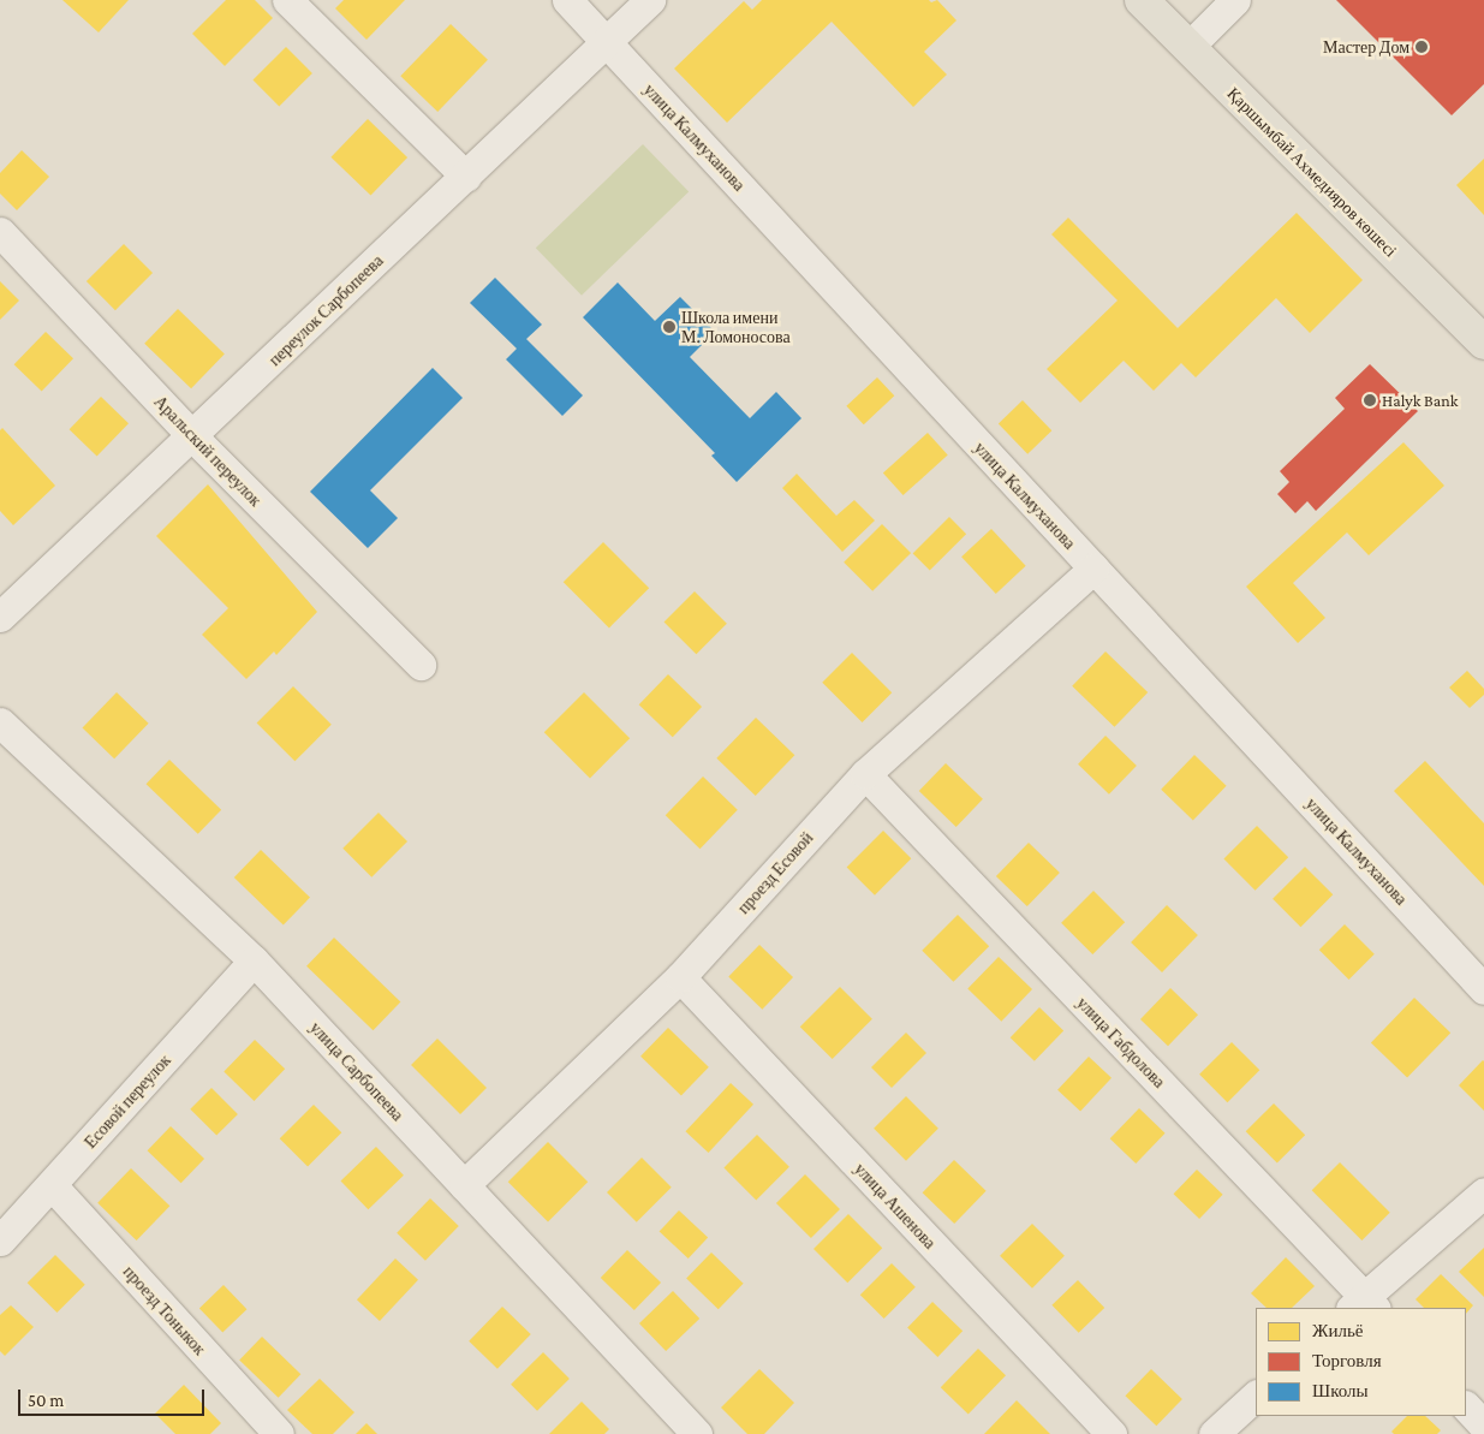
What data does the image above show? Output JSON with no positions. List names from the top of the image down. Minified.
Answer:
{"streets":{"main road":["Қаршымбай Ахмедияров көшесі"],"street":["улица Калмуханова","переулок Сарбопеева","Аральский переулок","проезд Есовой","улица Габдолова","улица Сарбопеева","Есовой переулок","улица Ашенова","проезд Тоныкок"]},"crossings":[["улица Калмуханова","переулок Сарбопеева"],["улица Калмуханова","проезд Есовой"],["переулок Сарбопеева","Аральский переулок"],["проезд Есовой","улица Габдолова"],["проезд Есовой","улица Сарбопеева"],["проезд Есовой","улица Ашенова"],["улица Сарбопеева","Есовой переулок"],["Есовой переулок","проезд Тоныкок"]],"places":["Мастер Дом","Школа имени М. Ломоносова","Halyk Bank"],"legend":["Жильё","Торговля","Школы"],"scale_bar":"50 m"}
